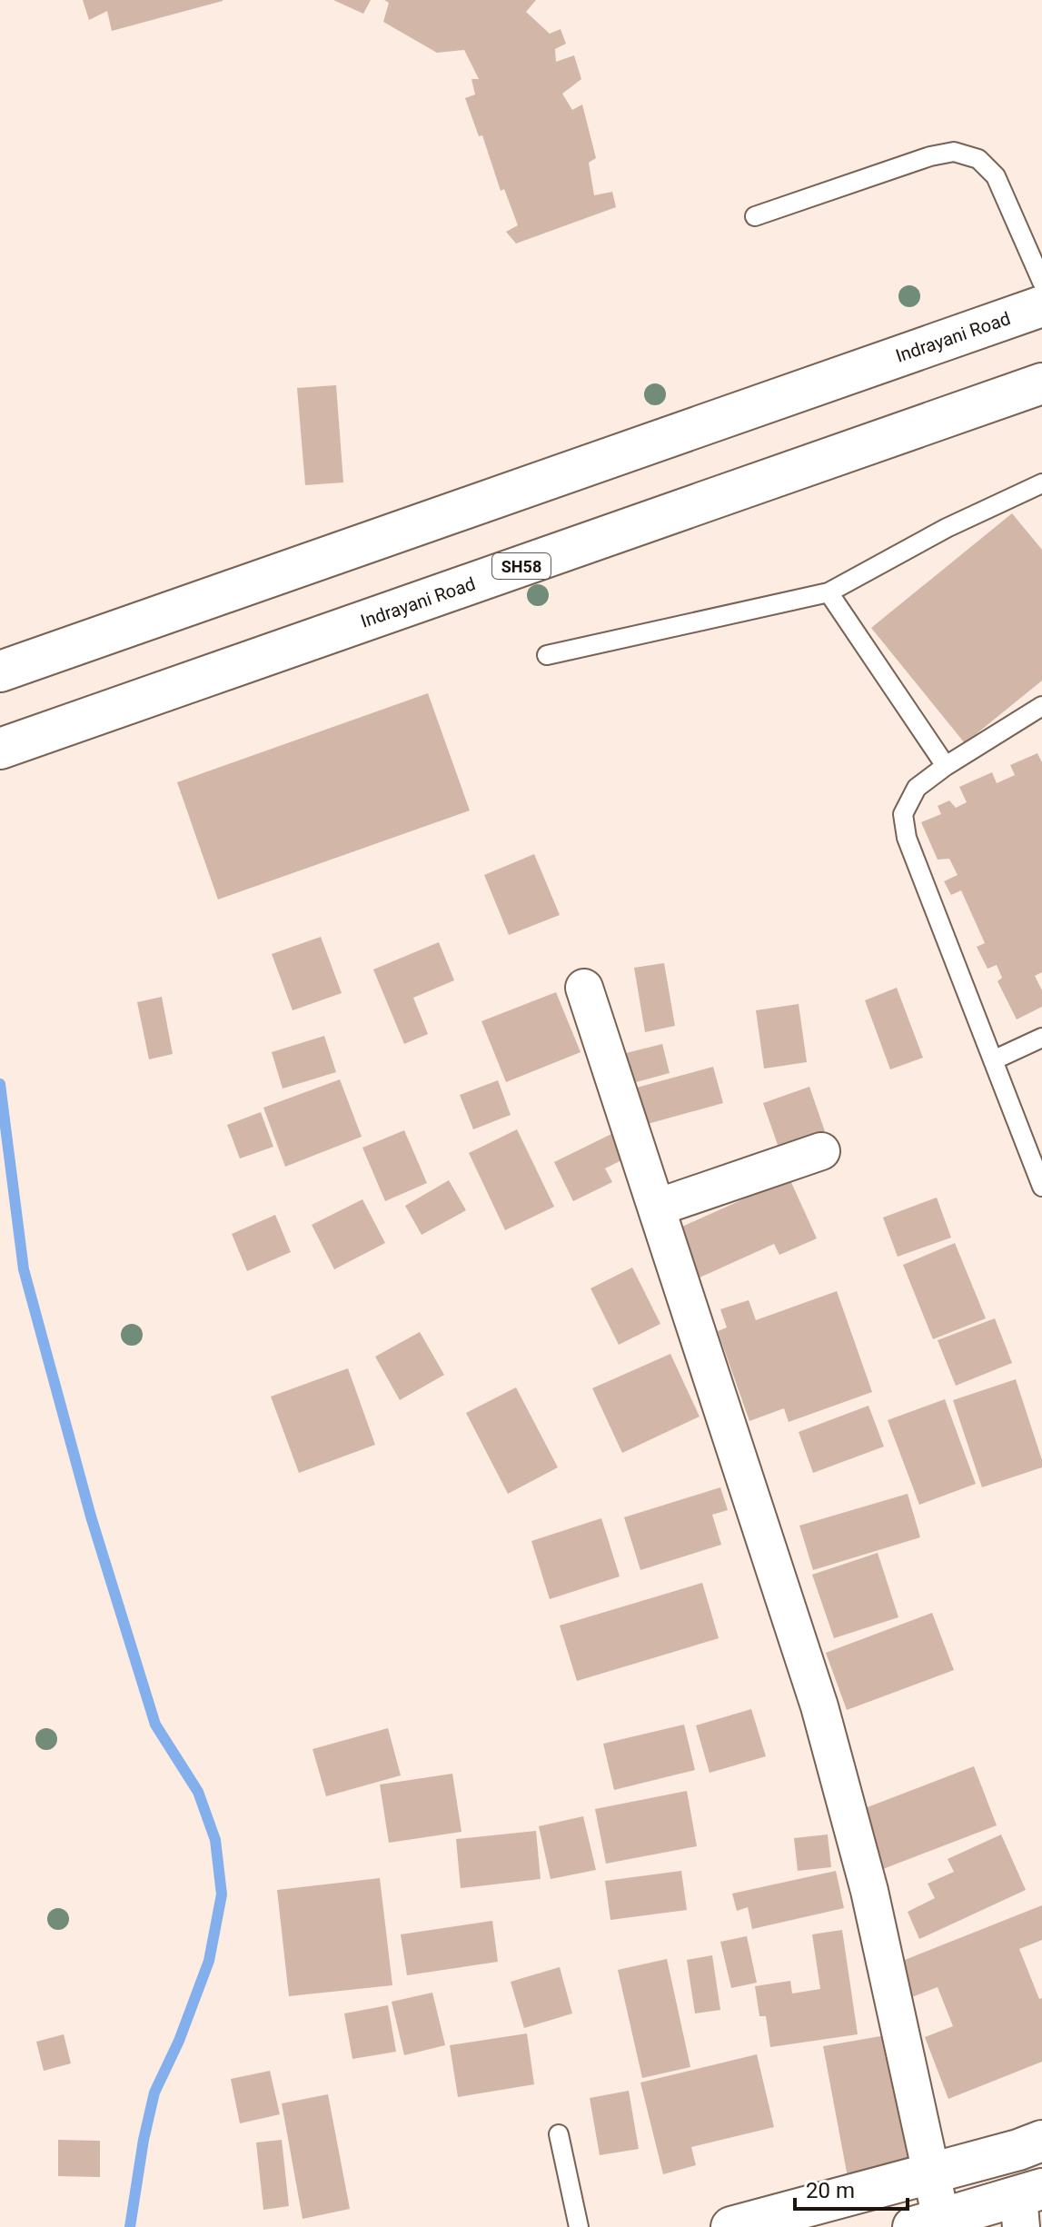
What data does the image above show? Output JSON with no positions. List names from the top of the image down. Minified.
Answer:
{"streets":{"main road":["Indrayani Road","SH58"]},"scale_bar":"20 m"}
